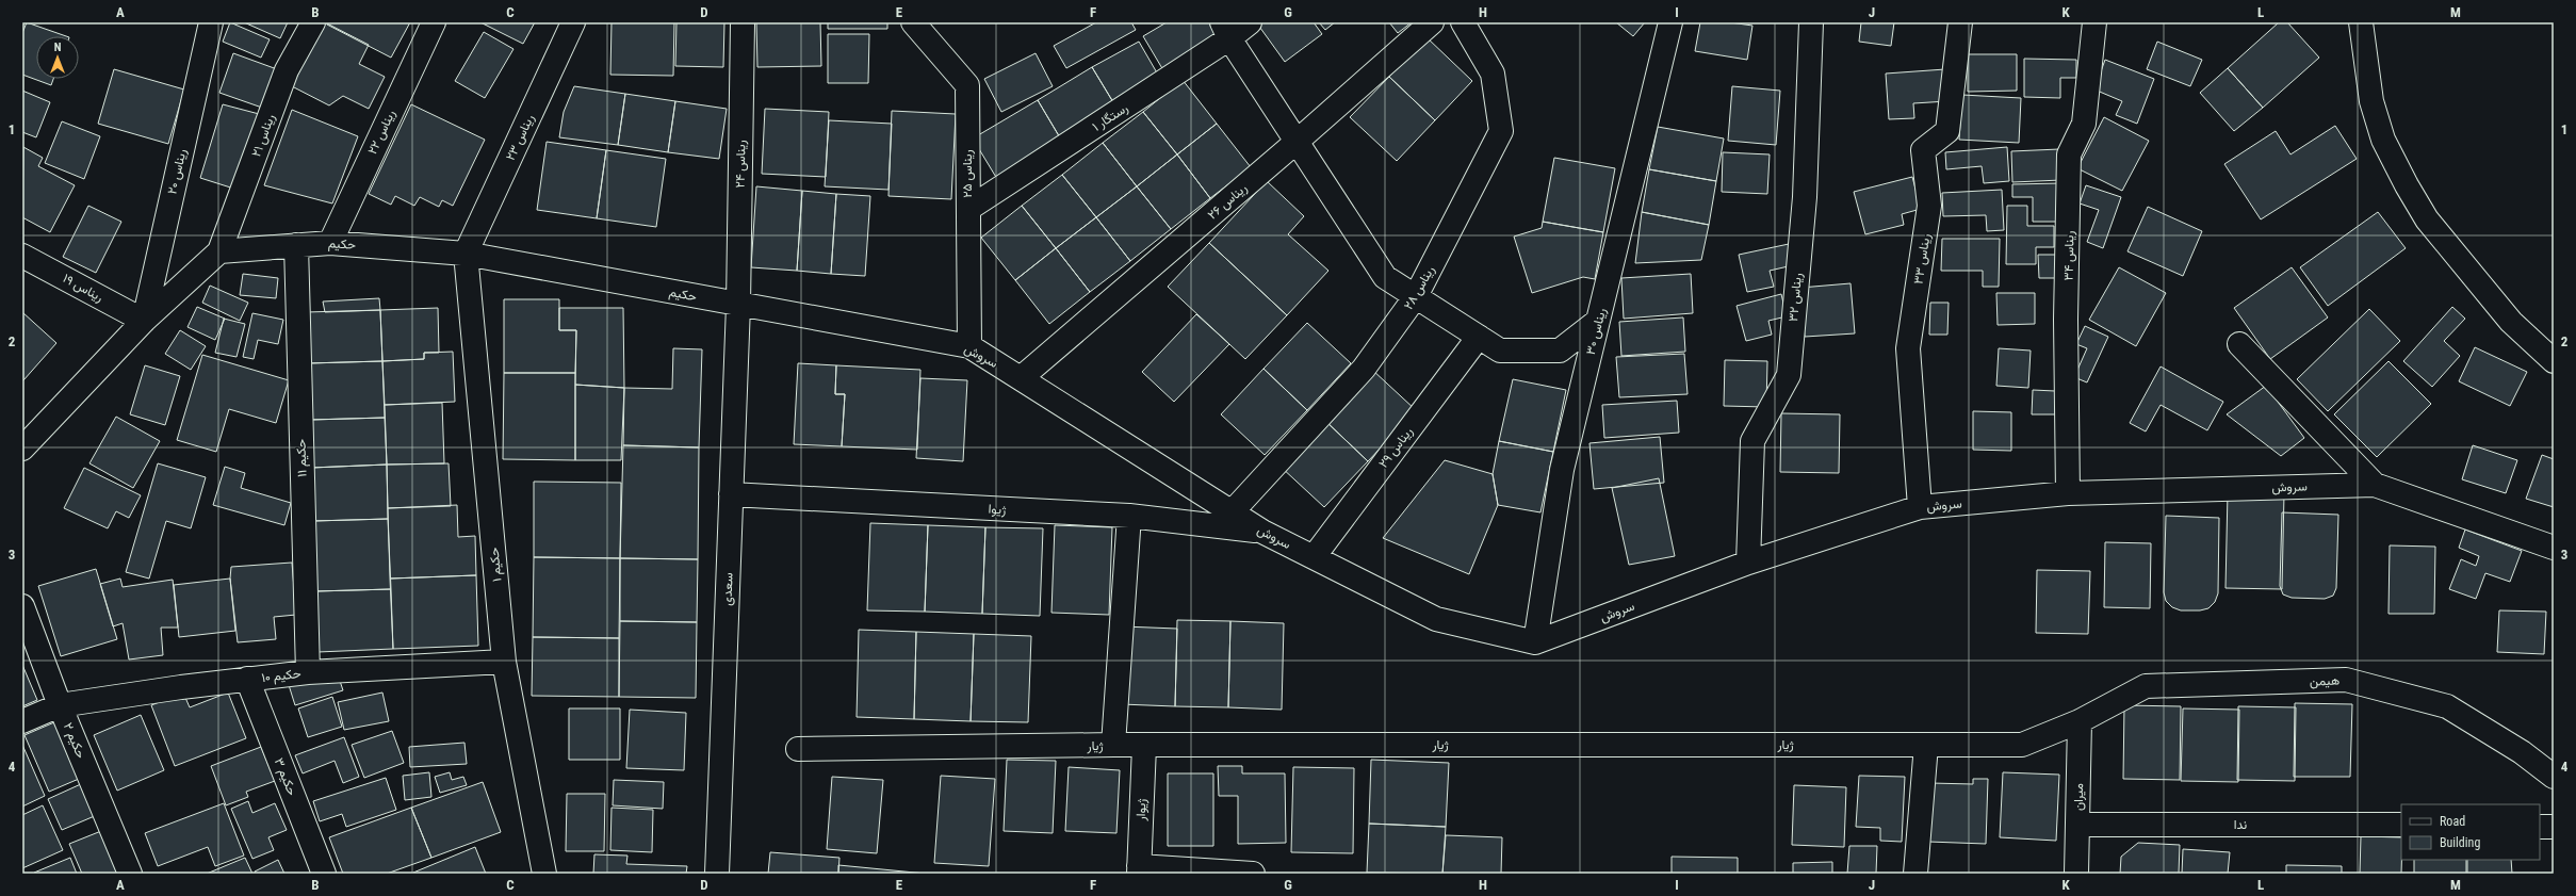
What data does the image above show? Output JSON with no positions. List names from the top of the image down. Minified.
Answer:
{"streets":{"street":["رستگار ۱","ریناس ۲۲","ریناس ۲۱","ریناس ۲۳","ریناس ۲۴","ریناس ۲۰","ریناس ۲۵","ریناس ۲۶","حکیم","ریناس ۳۴","ریناس ۳۳","ریناس ۱۹","ریناس ۲۸","ریناس ۳۲","ریناس ۳۰","سروش","ریناس ۲۹","حکیم ۱۱","ژیوا","حکیم ۱","سعدی","حکیم ۱۰","هیمن","حکیم ۲","ژیار","حکیم ۳","میران","ژیوار","ندا"]},"crossings":[["رستگار ۱","ریناس ۲۵"],["ریناس ۲۲","حکیم"],["ریناس ۲۱","حکیم"],["ریناس ۲۳","حکیم"],["ریناس ۲۳","حکیم ۱"],["ریناس ۲۴","حکیم"],["ریناس ۲۴","سروش"],["ریناس ۲۴","سعدی"],["ریناس ۲۰","ریناس ۱۹"],["ریناس ۲۵","سروش"],["ریناس ۲۶","سروش"],["حکیم","سروش"],["حکیم","حکیم ۱۱"],["حکیم","حکیم ۱"],["حکیم","سعدی"],["ریناس ۳۴","سروش"],["ریناس ۳۳","سروش"],["ریناس ۲۸","سروش"],["ریناس ۳۲","سروش"],["ریناس ۳۰","سروش"],["سروش","ریناس ۲۹"],["سروش","ژیوا"],["سروش","سعدی"],["حکیم ۱۱","حکیم ۱۰"],["ژیوا","سعدی"],["حکیم ۱","حکیم ۱۰"],["حکیم ۱۰","حکیم ۲"],["حکیم ۱۰","حکیم ۳"],["هیمن","ژیار"],["هیمن","میران"],["ژیار","میران"],["ژیار","ژیوار"],["میران","ندا"]],"legend":["Road","Building"],"north":"top","grid":{"columns":["A","B","C","D","E","F","G","H","I","J","K","L","M"],"rows":["1","2","3","4"]}}
